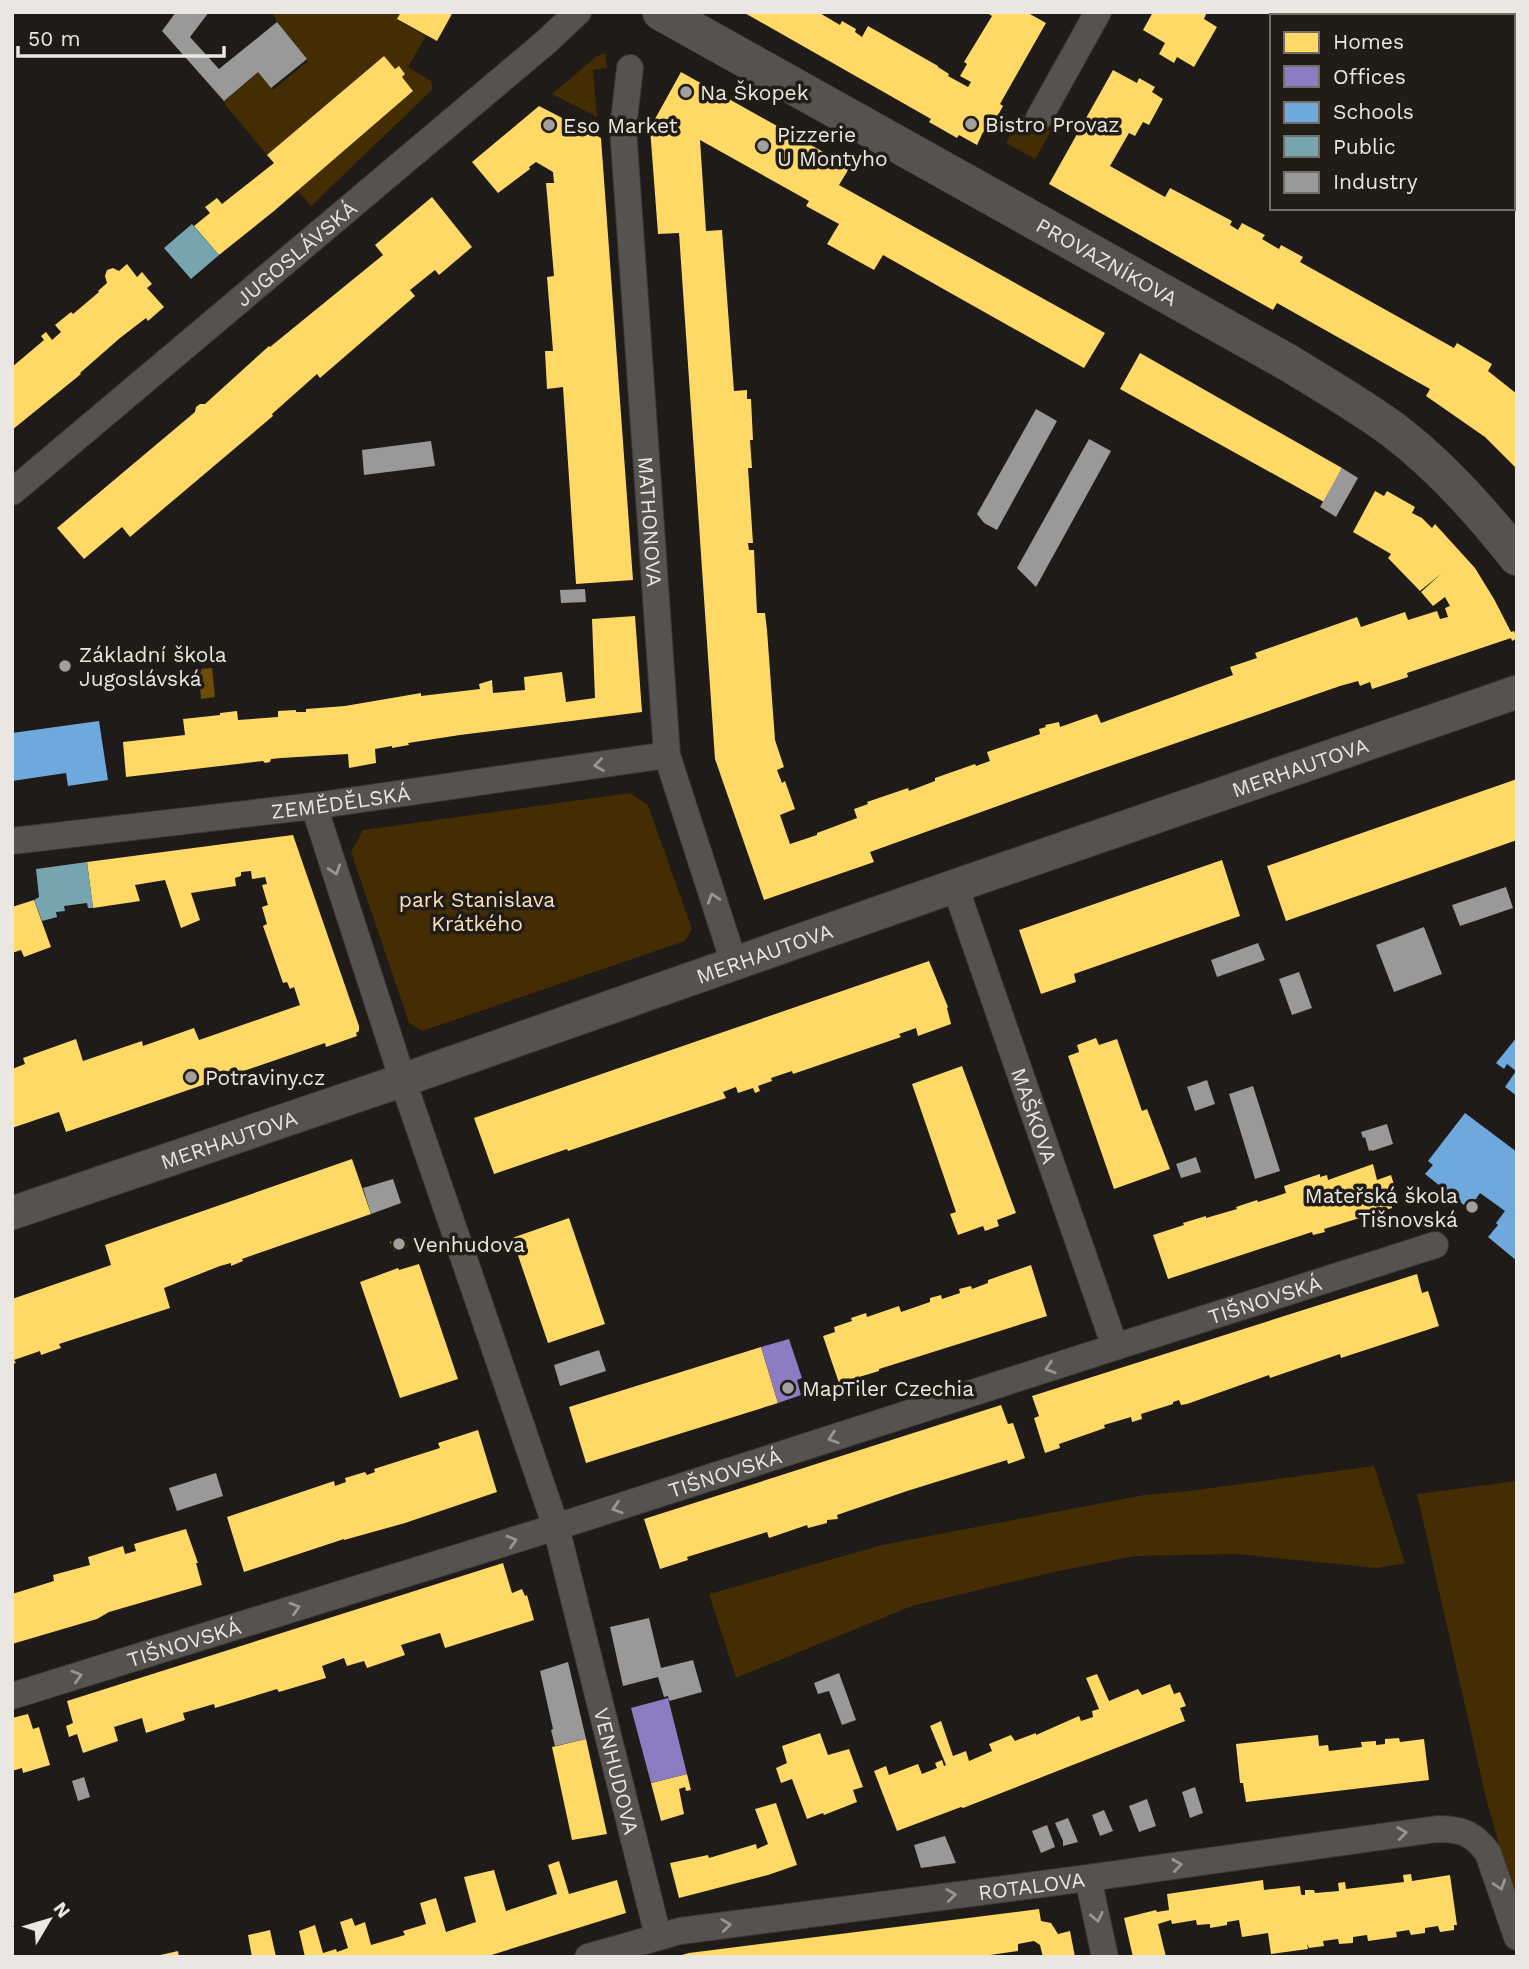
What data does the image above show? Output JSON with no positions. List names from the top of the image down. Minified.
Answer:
{"streets":{"main road":["PROVAZNÍKOVA"],"street":["JUGOSLÁVSKÁ","MATHONOVA","MERHAUTOVA","ZEMĚDĚLSKÁ","MAŠKOVA","TIŠNOVSKÁ","VENHUDOVA","ROTALOVA"]},"crossings":[["MATHONOVA","MERHAUTOVA"],["MATHONOVA","ZEMĚDĚLSKÁ"],["MERHAUTOVA","MAŠKOVA"],["MERHAUTOVA","VENHUDOVA"],["ZEMĚDĚLSKÁ","VENHUDOVA"],["MAŠKOVA","TIŠNOVSKÁ"],["TIŠNOVSKÁ","VENHUDOVA"],["VENHUDOVA","ROTALOVA"]],"one_way":["ZEMĚDĚLSKÁ","ROTALOVA"],"parks":["park Stanislava Krátkého"],"places":["Na Škopek","Bistro Provaz","Eso Market","Pizzerie U Montyho","Základní škola Jugoslávská","Potraviny.cz","Mateřská škola Tišnovská","Venhudova","MapTiler Czechia"],"legend":["Homes","Offices","Schools","Public","Industry"],"scale_bar":"50 m","north":"top right"}
